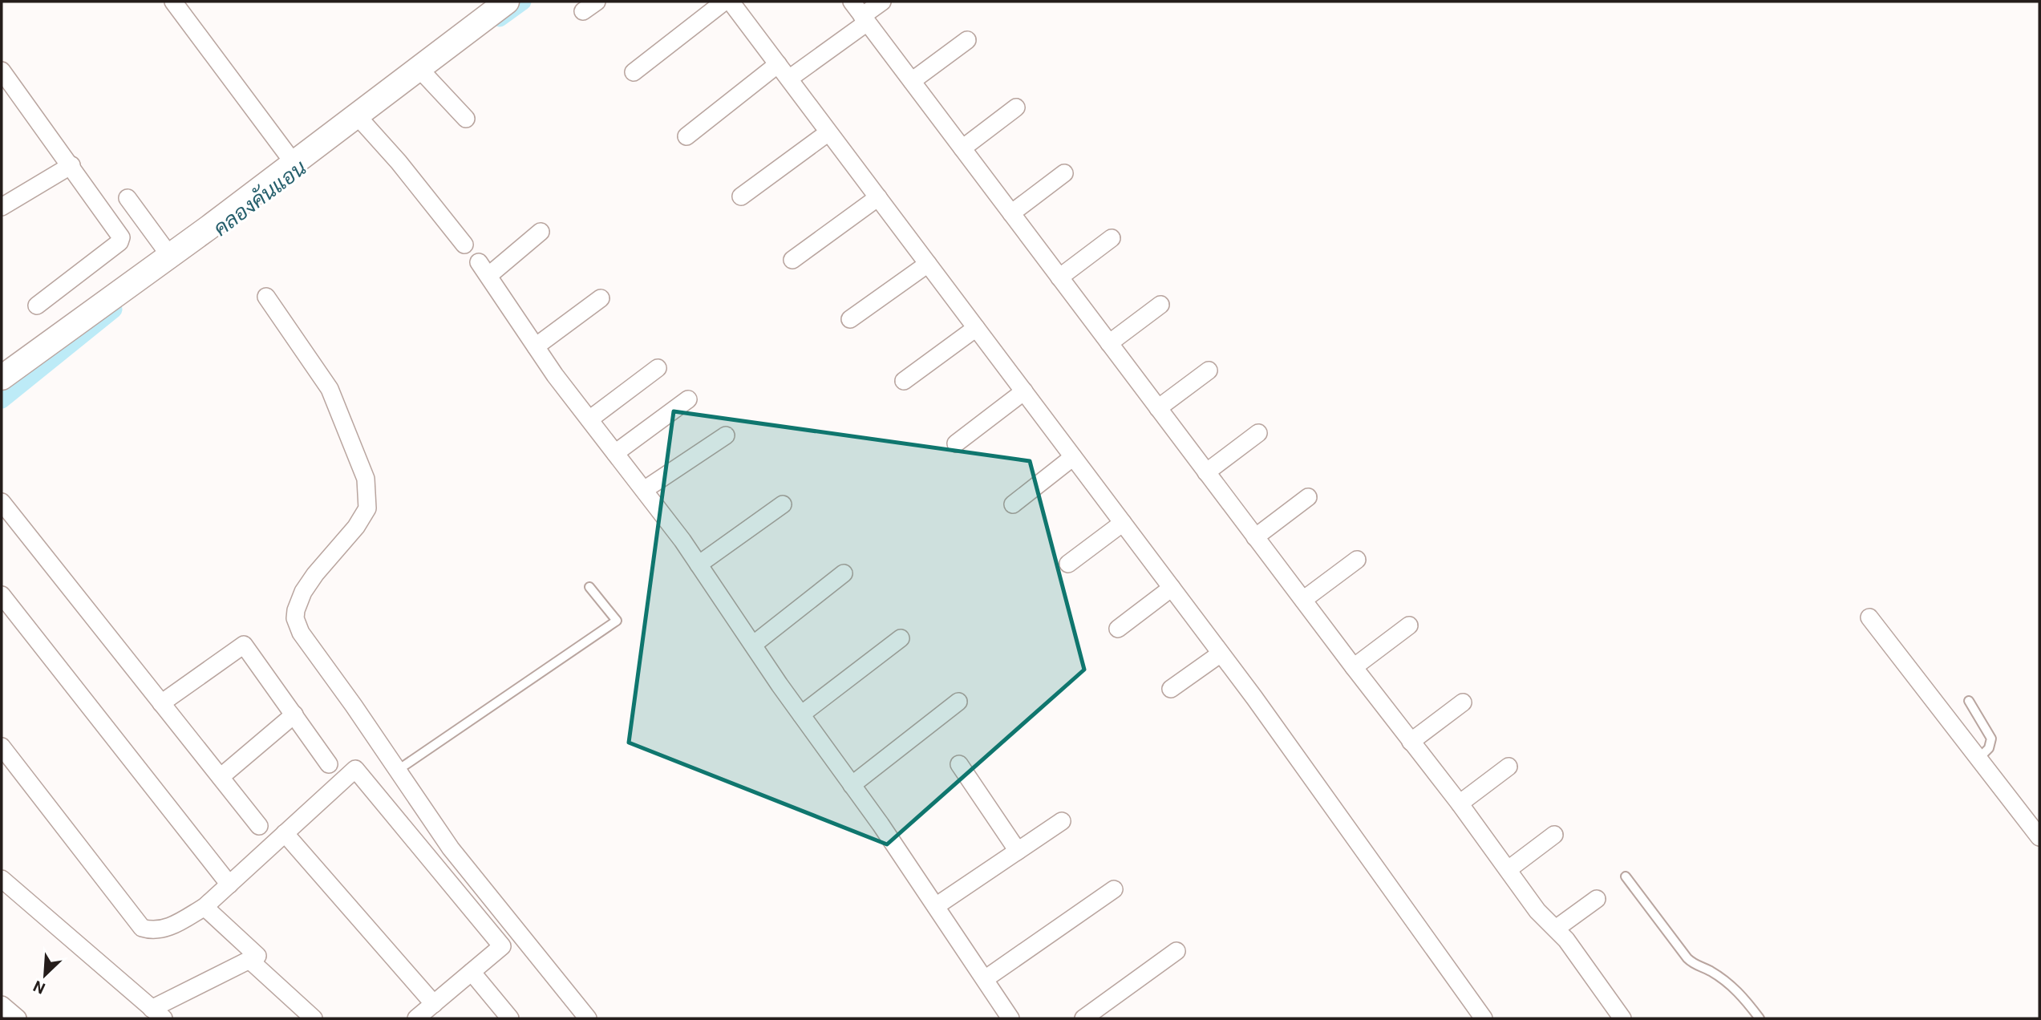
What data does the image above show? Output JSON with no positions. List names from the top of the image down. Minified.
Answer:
{"water":["คลองคันแอน"],"north":"bottom left"}
